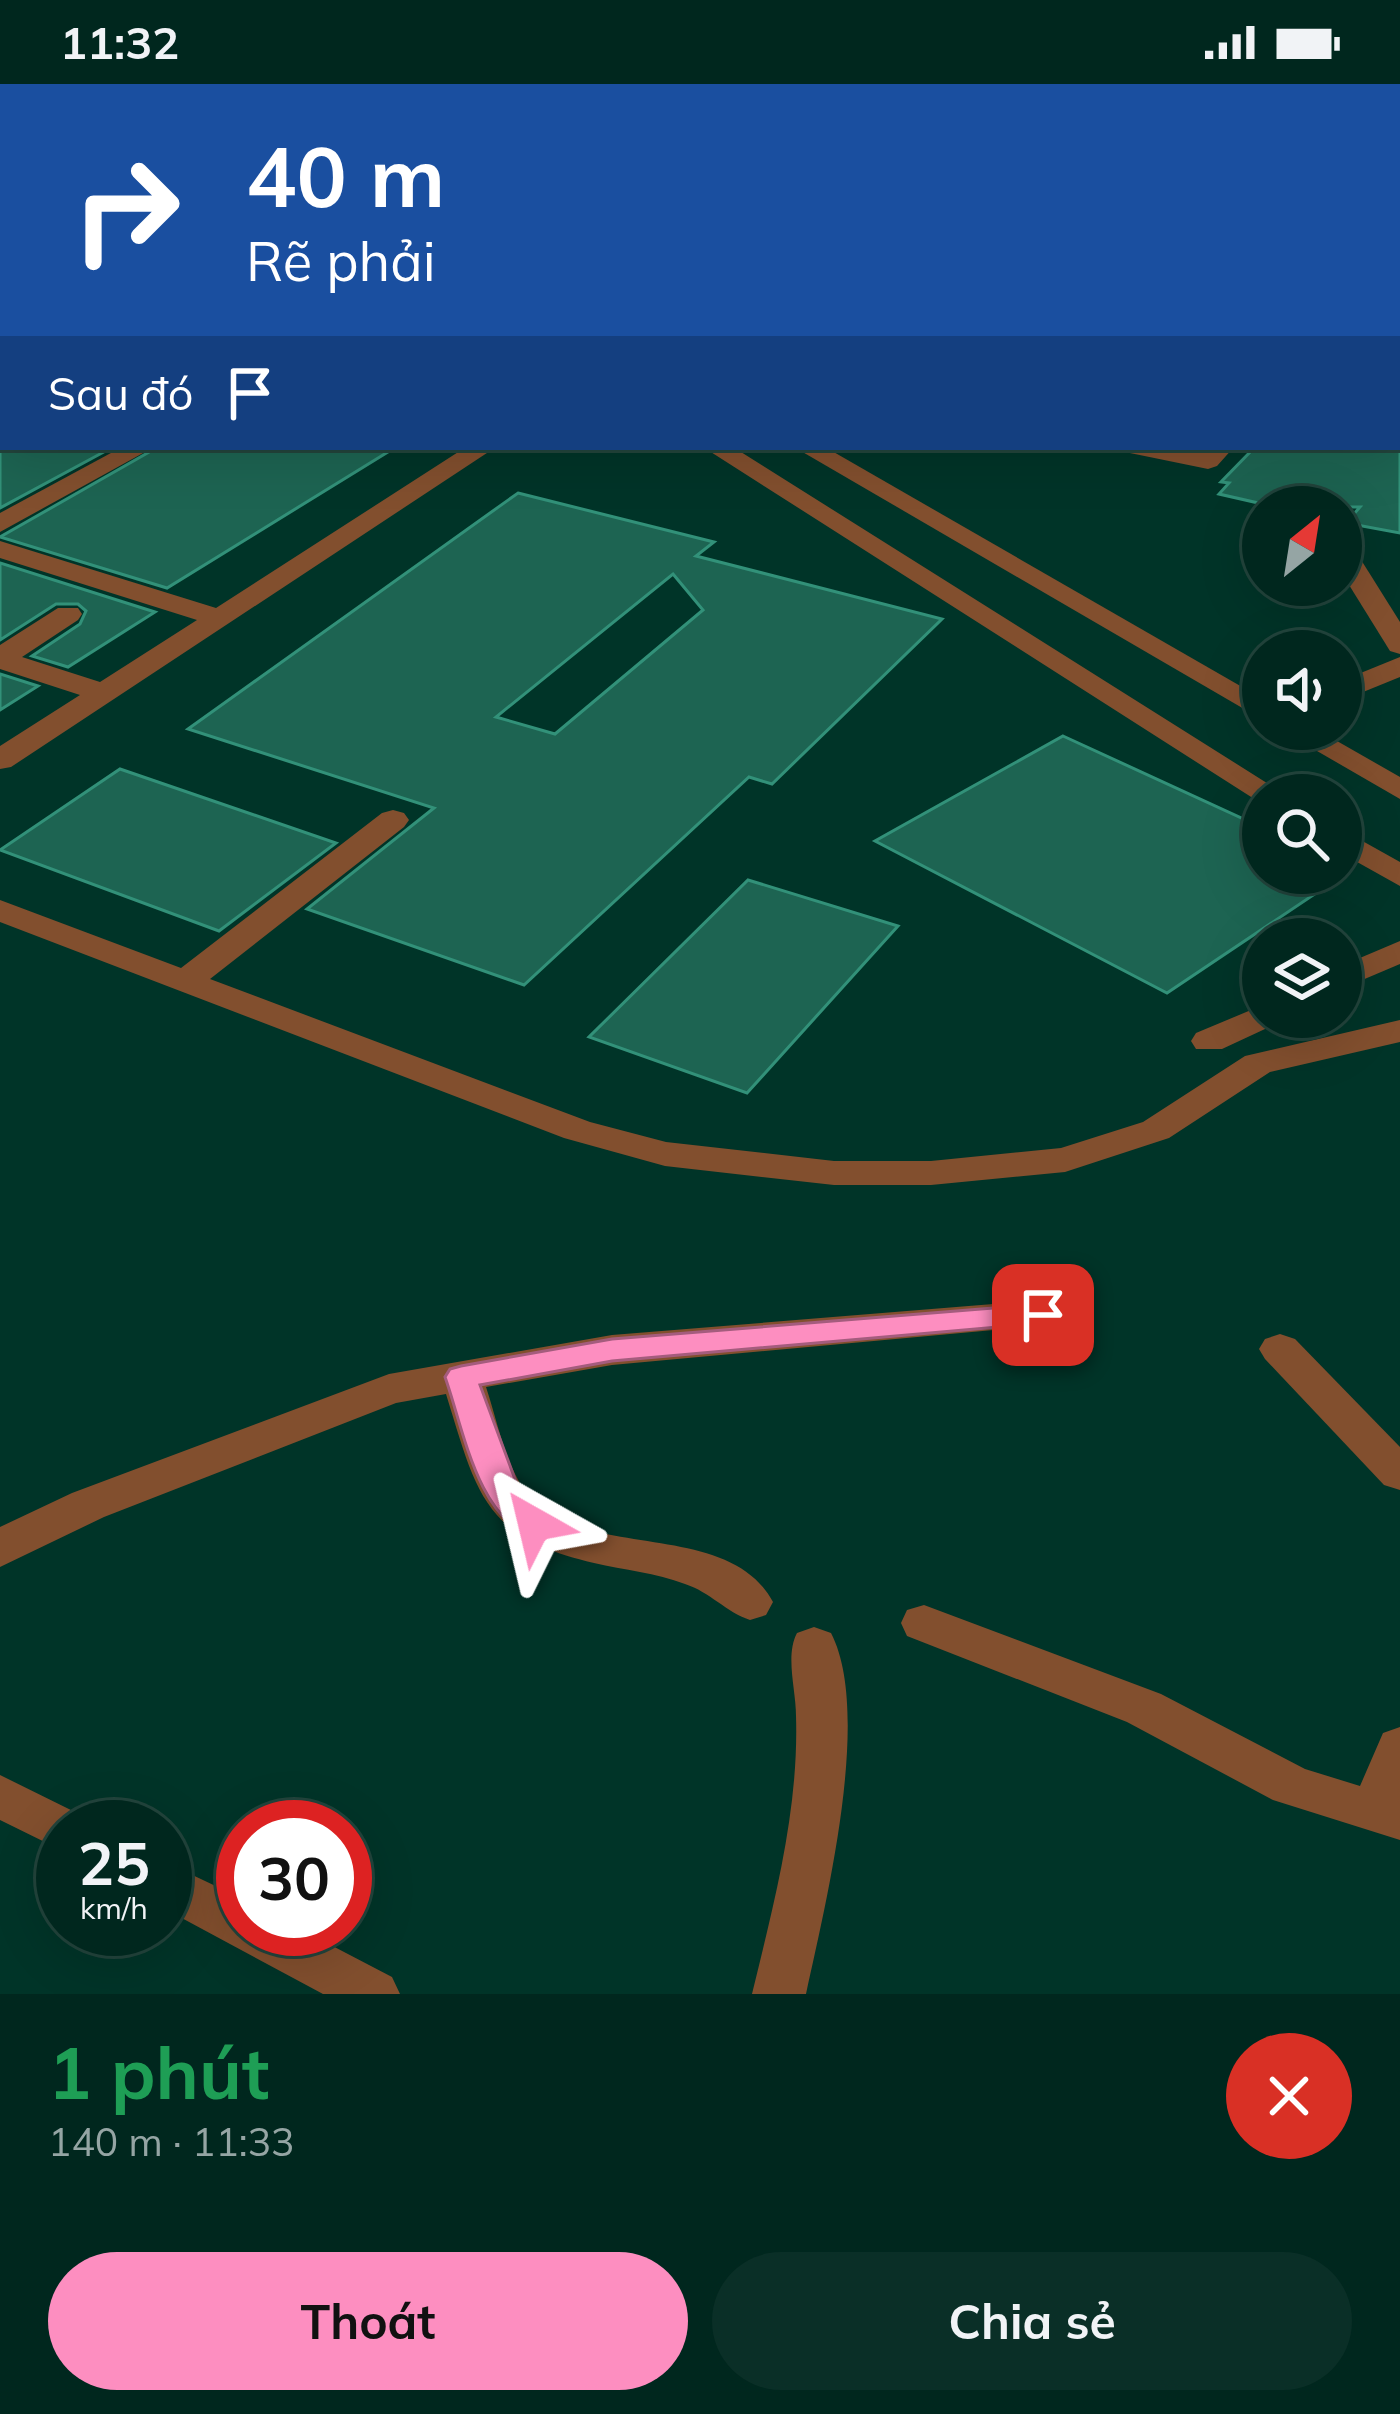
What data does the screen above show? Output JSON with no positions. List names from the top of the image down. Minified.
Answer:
{"north":"top right","page":{"status":"11:32","turn":["40 m","Rẽ phải"],"then":"Sau đó","speed":"25 km/h","limit":"30","heading":["1 phút","140 m · 11:33"],"buttons":["Thoát","Chia sẻ"]}}
